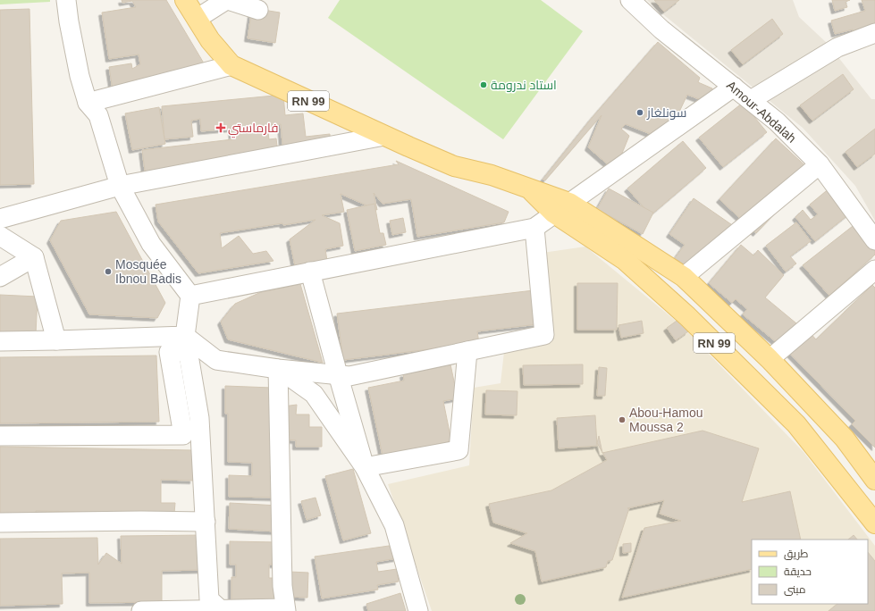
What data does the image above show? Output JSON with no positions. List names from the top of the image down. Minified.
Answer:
{"streets":{"main road":["RN 99"],"street":["Amour-Abdalah"]},"places":{"other":["استاد ندرومة","سونلغاز","Mosquée Ibnou Badis","Abou-Hamou Moussa 2"],"health":["فارماستي"]},"legend":["طريق","حديقة","مبنى"]}
